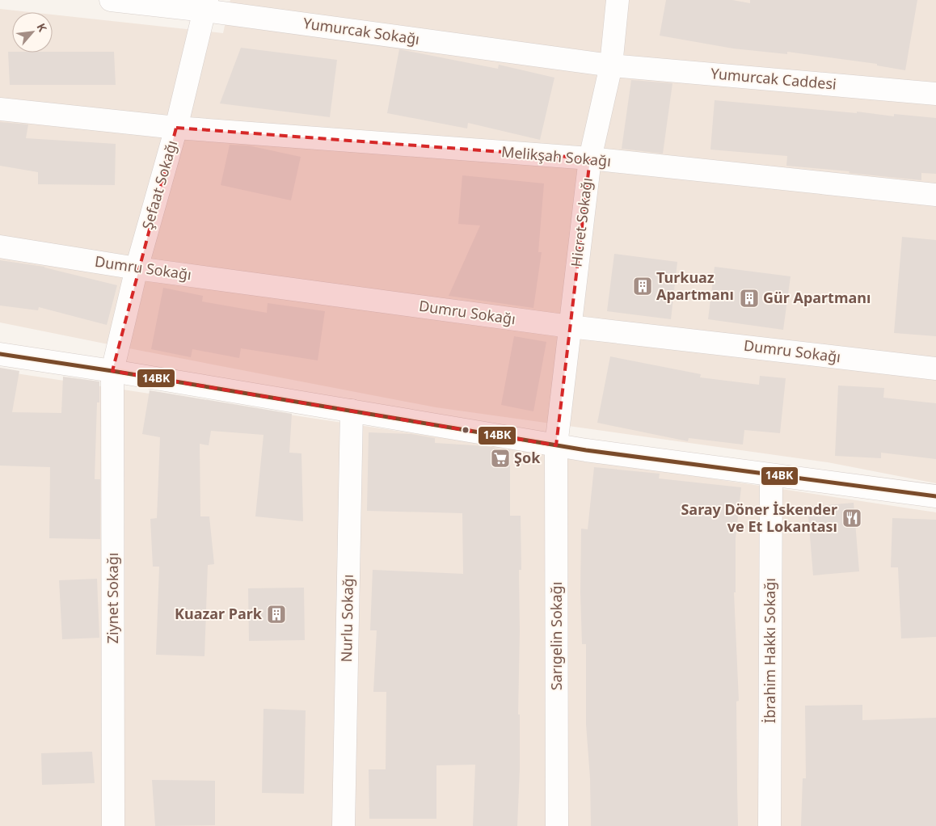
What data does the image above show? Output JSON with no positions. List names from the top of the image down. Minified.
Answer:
{"streets":{"street":["Yumurcak Sokağı","Yumurcak Caddesi","Melikşah Sokağı","Şefaat Sokağı","Hicret Sokağı","Dumru Sokağı","Ziynet Sokağı","Nurlu Sokağı","Sarıgelin Sokağı","İbrahim Hakkı Sokağı"]},"crossings":[["Yumurcak Sokağı","Yumurcak Caddesi"],["Yumurcak Sokağı","Şefaat Sokağı"],["Yumurcak Sokağı","Hicret Sokağı"],["Yumurcak Caddesi","Hicret Sokağı"],["Melikşah Sokağı","Şefaat Sokağı"],["Melikşah Sokağı","Hicret Sokağı"],["Şefaat Sokağı","Dumru Sokağı"],["Şefaat Sokağı","Ziynet Sokağı"],["Hicret Sokağı","Dumru Sokağı"],["Hicret Sokağı","Sarıgelin Sokağı"]],"places":{"building":["Turkuaz Apartmanı","Gür Apartmanı","Kuazar Park"],"supermarket":["Şok"],"restaurant":["Saray Döner İskender ve Et Lokantası"]},"lines":["transit line 14BK"],"north":"top right"}
